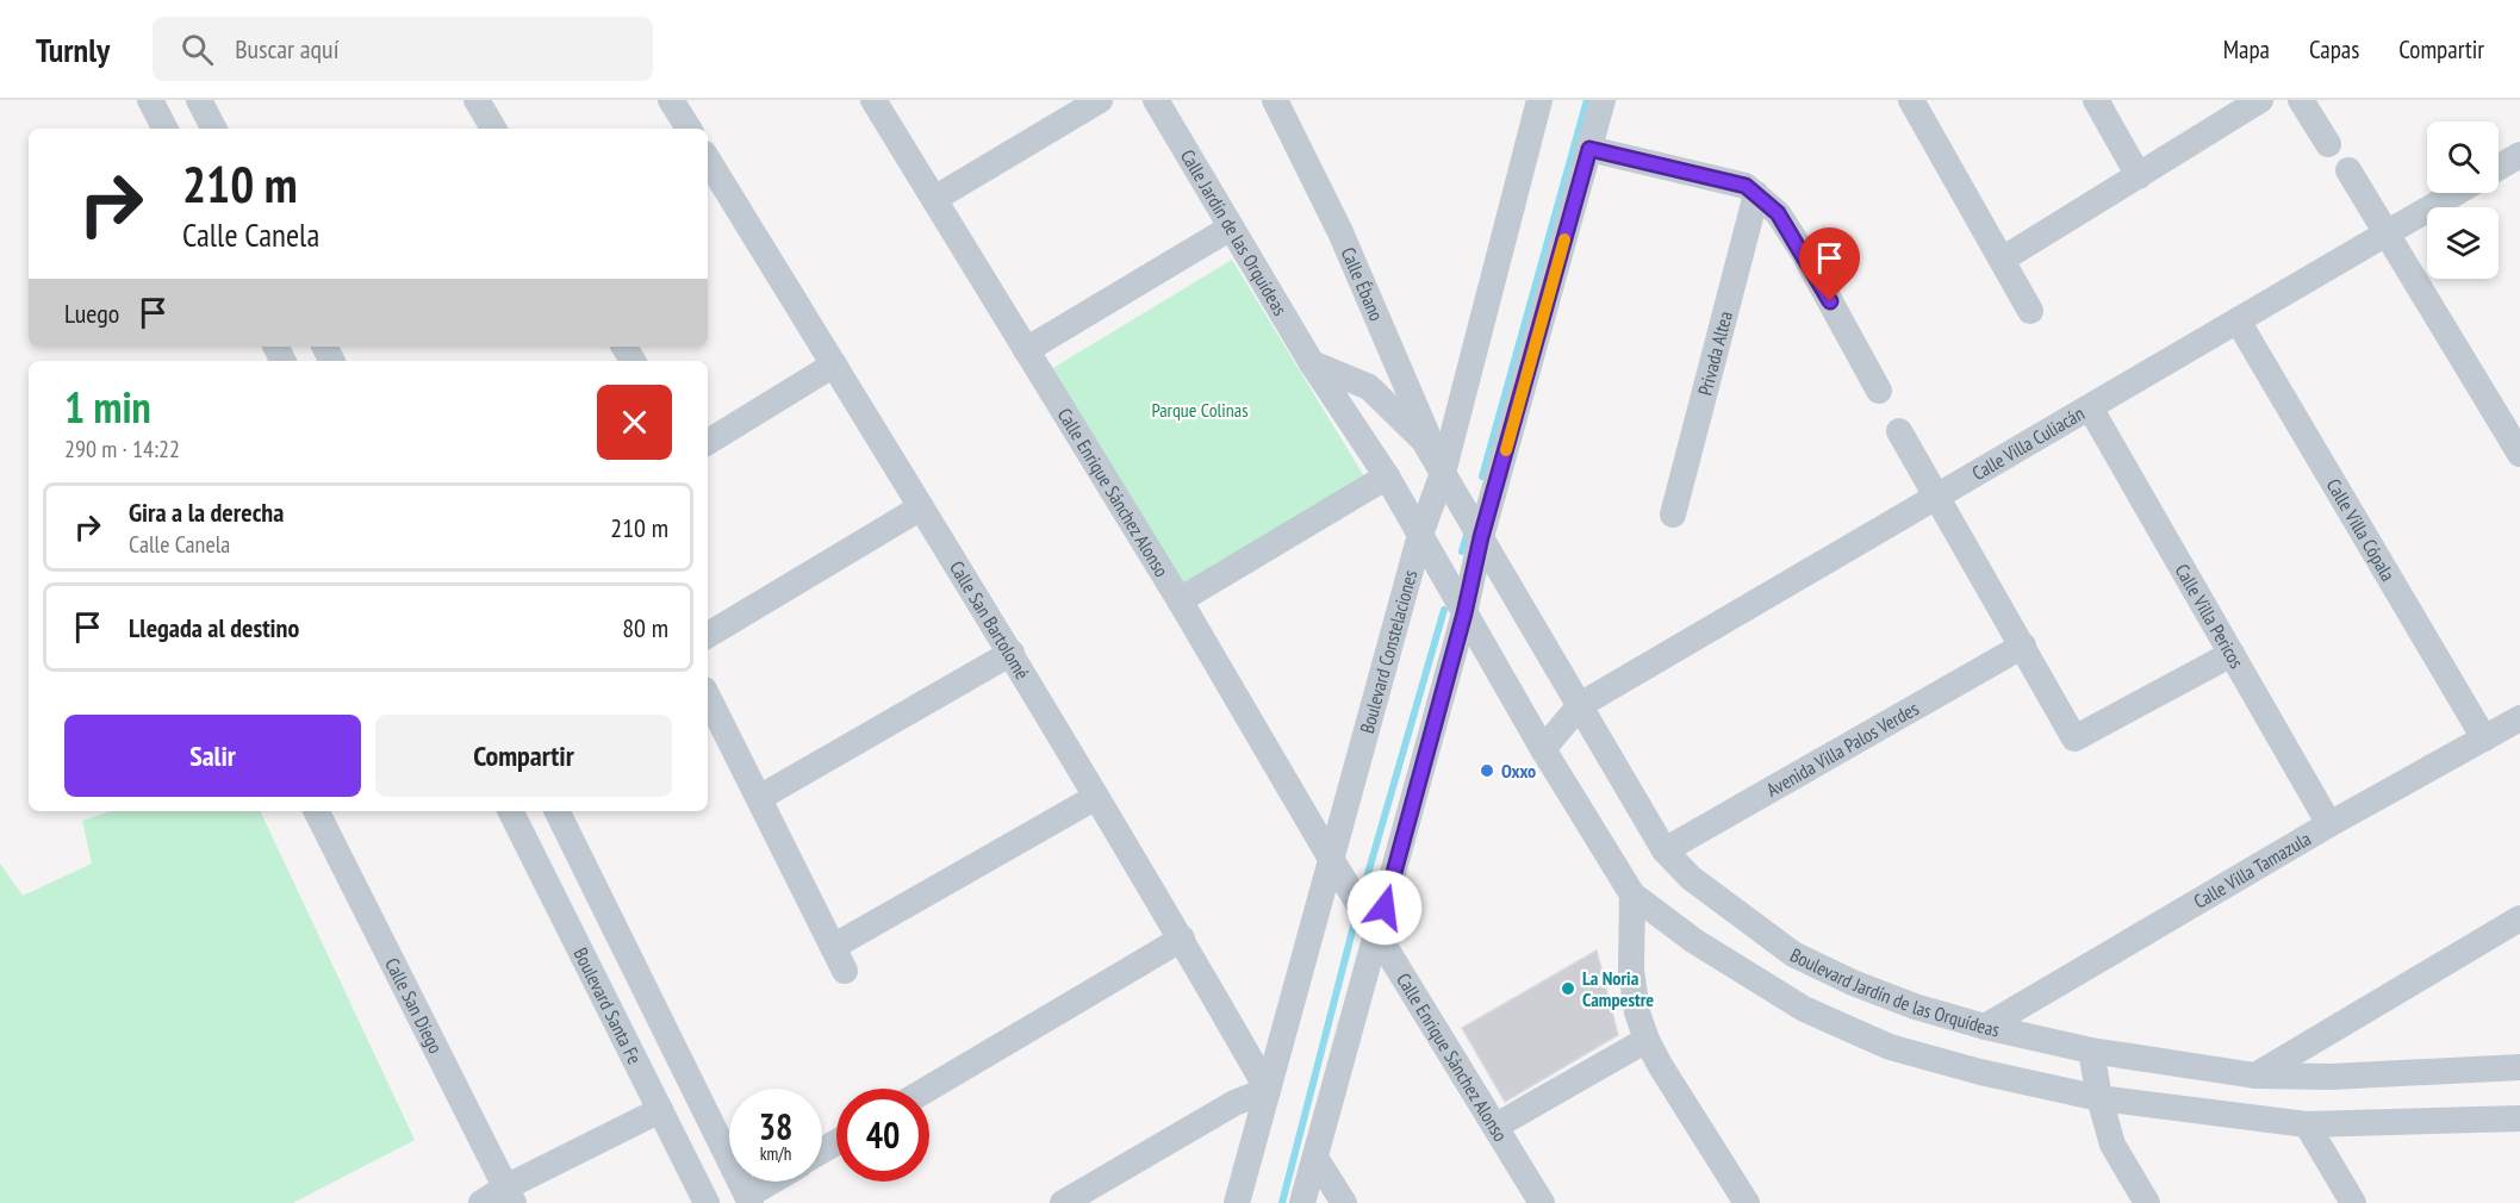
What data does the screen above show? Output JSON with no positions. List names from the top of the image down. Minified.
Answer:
{"streets":{"street":["Calle Jardín de las Orquídeas","Calle Ébano","Privada Altea","Calle Villa Culiacán","Calle Enrique Sánchez Alonso","Calle Villa Cópala","Calle Villa Pericos","Calle San Bartolomé","Boulevard Constelaciones","Avenida Villa Palos Verdes","Calle Villa Tamazula","Boulevard Jardín de las Orquídeas","Calle San Diego","Boulevard Santa Fe"]},"crossings":[["Calle Jardín de las Orquídeas","Boulevard Constelaciones"],["Calle Ébano","Boulevard Constelaciones"],["Calle Ébano","Boulevard Jardín de las Orquídeas"],["Calle Villa Culiacán","Calle Villa Cópala"],["Calle Villa Culiacán","Calle Villa Pericos"],["Calle Villa Culiacán","Boulevard Jardín de las Orquídeas"],["Calle Enrique Sánchez Alonso","Boulevard Constelaciones"],["Calle Villa Cópala","Calle Villa Tamazula"],["Calle Villa Pericos","Calle Villa Tamazula"],["Calle San Bartolomé","Boulevard Constelaciones"],["Boulevard Constelaciones","Boulevard Jardín de las Orquídeas"],["Avenida Villa Palos Verdes","Boulevard Jardín de las Orquídeas"],["Calle Villa Tamazula","Boulevard Jardín de las Orquídeas"]],"parks":["Parque Colinas"],"places":["Oxxo","La Noria Campestre"],"page":{"header":"Turnly","search":"Buscar aquí","nav":["Mapa","Capas","Compartir"],"turn":["210 m","Calle Canela"],"then":"Luego","heading":["1 min","290 m · 14:22"],"list":[{"name":"Gira a la derecha","note":"Calle Canela","value":"210 m"},{"name":"Llegada al destino","value":"80 m"}],"buttons":["Salir","Compartir"],"speed":"38 km/h","limit":"40"}}
